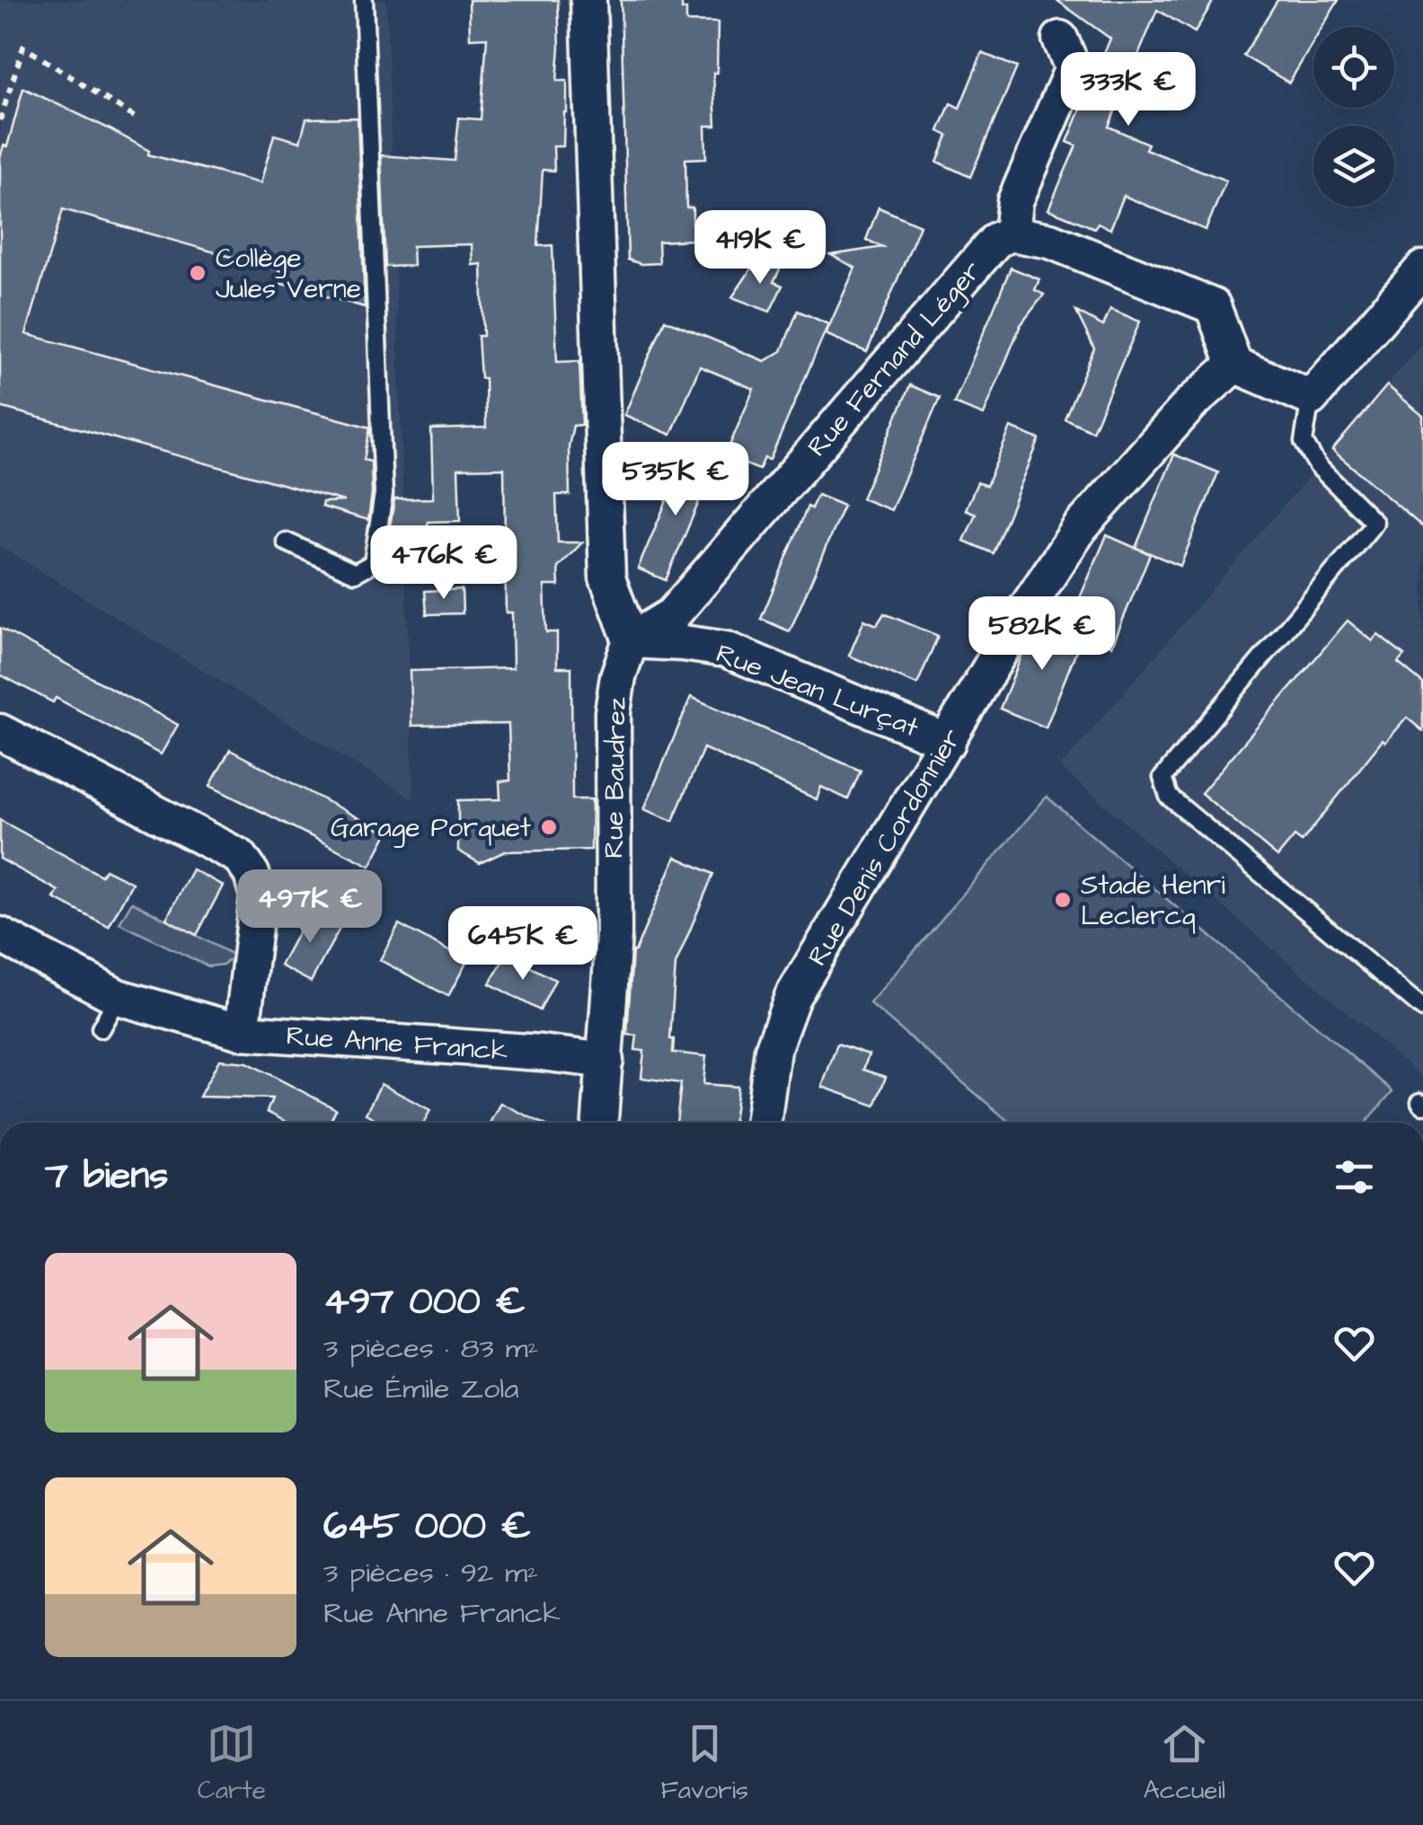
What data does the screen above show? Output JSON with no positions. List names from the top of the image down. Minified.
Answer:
{"streets":{"street":["Rue Fernand Léger","Rue Jean Lurçat","Rue Baudrez","Rue Denis Cordonnier","Rue Anne Franck"]},"crossings":[["Rue Fernand Léger","Rue Jean Lurçat"],["Rue Fernand Léger","Rue Baudrez"],["Rue Jean Lurçat","Rue Baudrez"],["Rue Jean Lurçat","Rue Denis Cordonnier"],["Rue Baudrez","Rue Anne Franck"]],"places":["Collège Jules Verne","Garage Porquet","Stade Henri Leclercq"],"page":{"price":["333K €","419K €","535K €","476K €","582K €","497K €","645K €"],"heading":"7 biens","list":[{"name":"497 000 €","note":"3 pièces · 83 m² · Rue Émile Zola"},{"name":"645 000 €","note":"3 pièces · 92 m² · Rue Anne Franck"}],"tabs":["Carte","Favoris","Accueil"]}}
